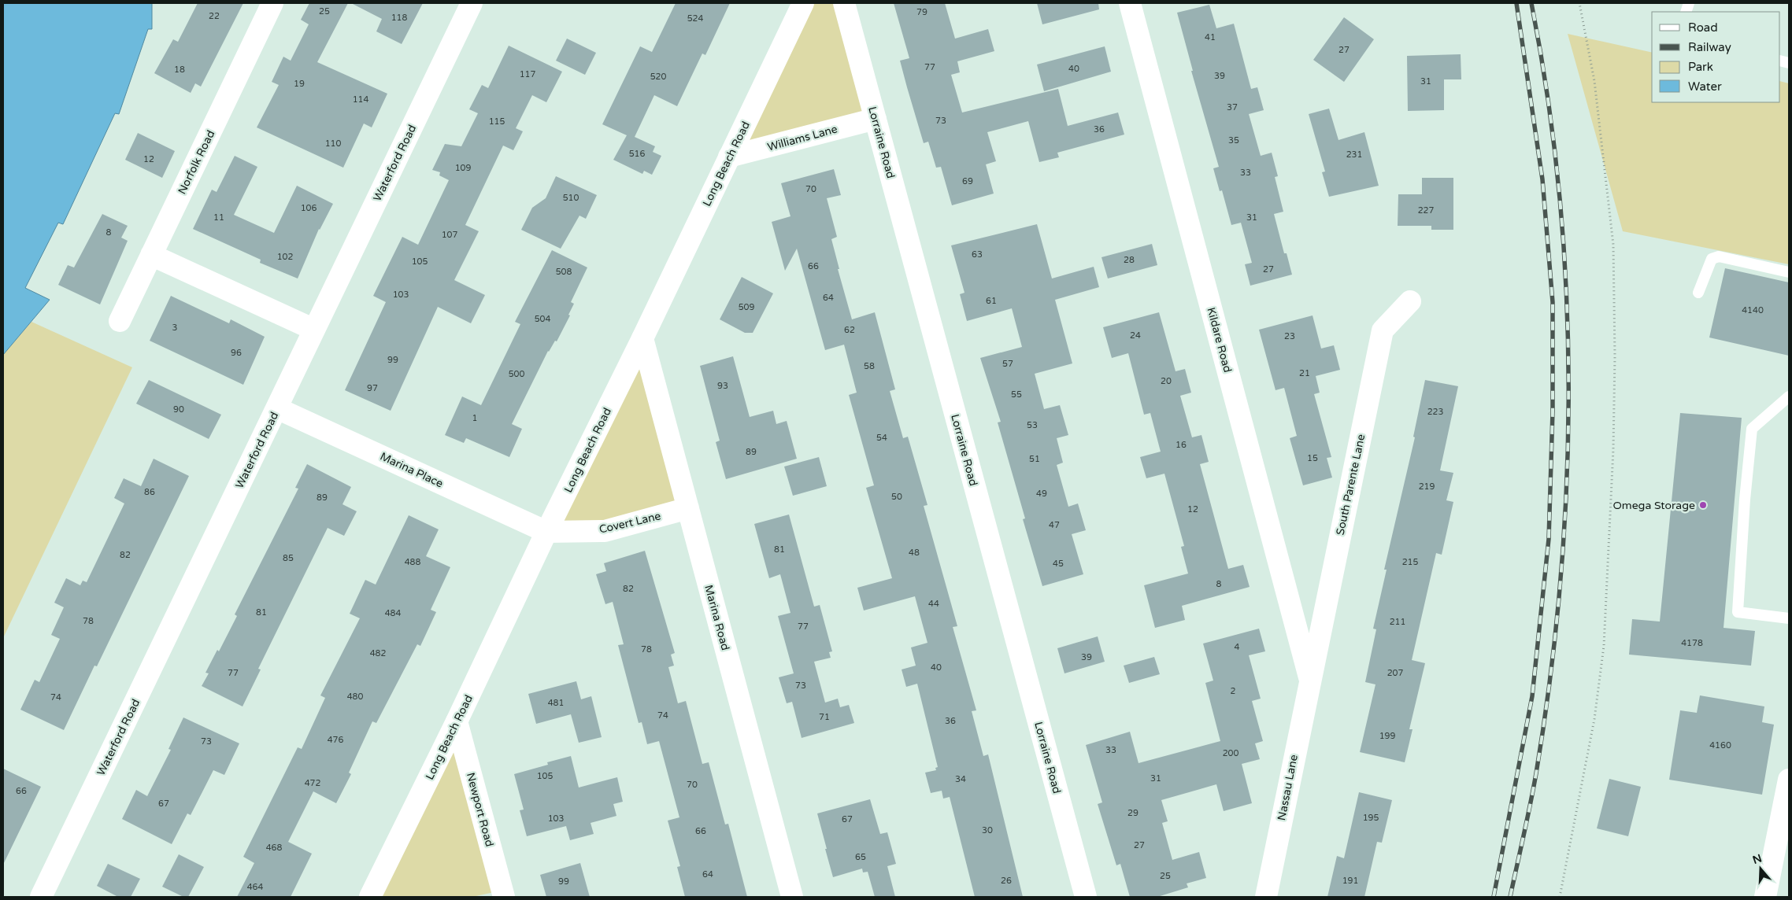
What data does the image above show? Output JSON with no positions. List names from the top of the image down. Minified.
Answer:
{"streets":{"street":["Williams Lane","Lorraine Road","Norfolk Road","Waterford Road","Long Beach Road","Kildare Road","Marina Place","South Parente Lane","Covert Lane","Marina Road","Nassau Lane","Newport Road"]},"crossings":[["Williams Lane","Lorraine Road"],["Williams Lane","Long Beach Road"],["Waterford Road","Marina Place"],["Long Beach Road","Marina Place"],["Long Beach Road","Covert Lane"],["Long Beach Road","Marina Road"],["Long Beach Road","Newport Road"],["Kildare Road","South Parente Lane"],["Kildare Road","Nassau Lane"],["Marina Place","Covert Lane"],["South Parente Lane","Nassau Lane"],["Covert Lane","Marina Road"]],"places":["Omega Storage"],"house_numbers":["25","79","22","118","524","41","27","77","40","18","117","39","520","31","19","114","37","73","115","36","35","110","516","231","12","109","33","69","70","510","106","227","11","31","8","107","63","102","28","105","66","27","508","103","64","61","509","4140","504","3","62","24","23","96","99","57","58","21","500","20","93","97","55","90","223","1","53","54","16","89","15","51","219","86","49","50","89","12","47","81","48","82","85","488","215","45","8","82","44","81","484","78","211","77","4178","4","78","482","39","40","77","207","73","2","480","74","481","74","71","36","199","476","73","4160","33","200","105","31","34","472","70","66","67","29","195","103","67","30","66","27","468","65","64","25","26","191","99","464"],"legend":["Road","Railway","Park","Water"],"north":"top"}
